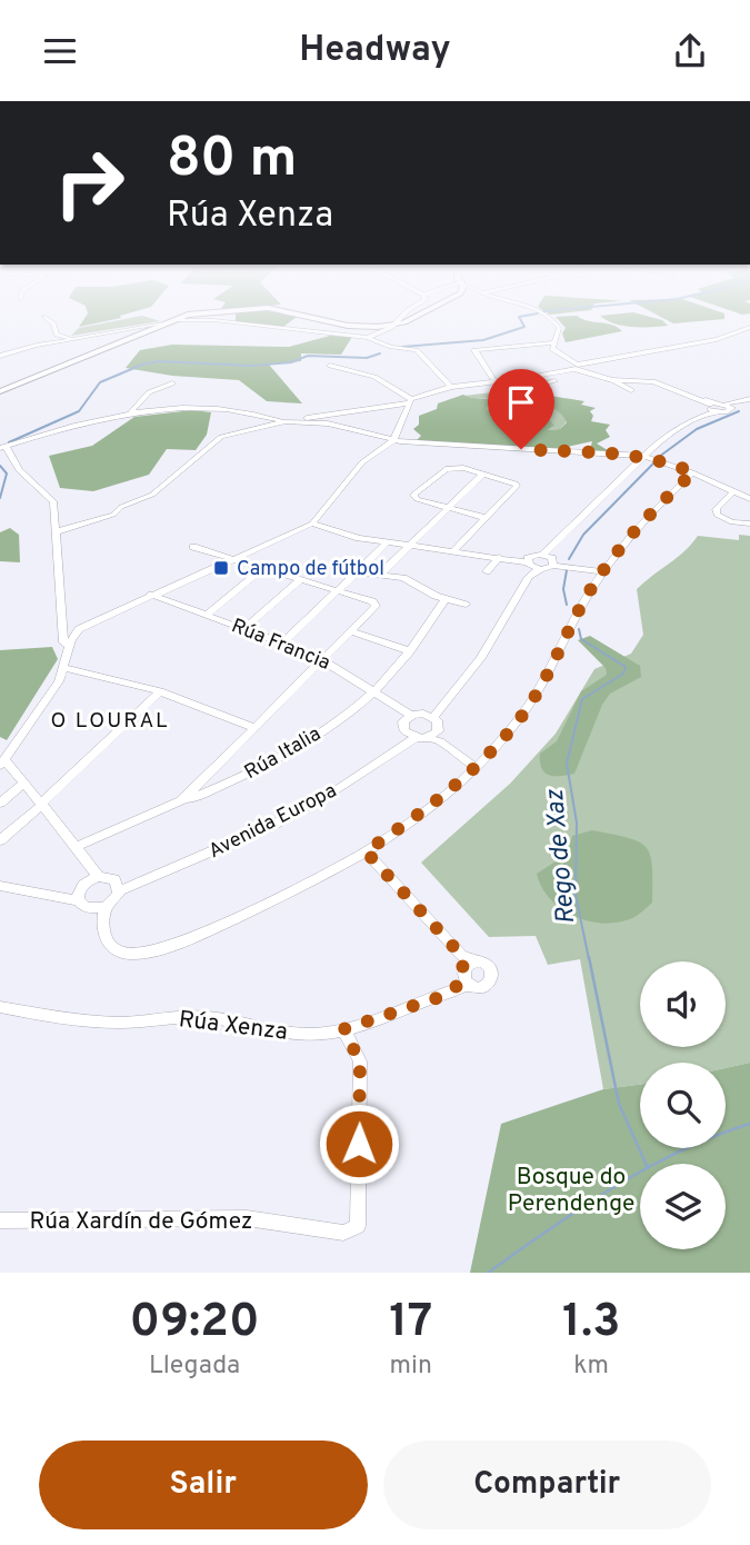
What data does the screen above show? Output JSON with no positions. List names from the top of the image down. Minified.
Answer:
{"streets":{"street":["Rúa Francia","Rúa Italia","Avenida Europa","Rúa Xenza","Rúa Xardín de Gómez"]},"crossings":[["Rúa Francia","Rúa Italia"],["Rúa Xenza","Rúa Xardín de Gómez"]],"districts":["O LOURAL"],"water":["Rego de Xaz"],"parks":["Bosque do Perendenge"],"places":{"transit":["Campo de fútbol"]},"page":{"header":"Headway","turn":["80 m","Rúa Xenza"],"eta":["09:20","Llegada","17","min","1.3","km"],"buttons":["Salir","Compartir"]}}
